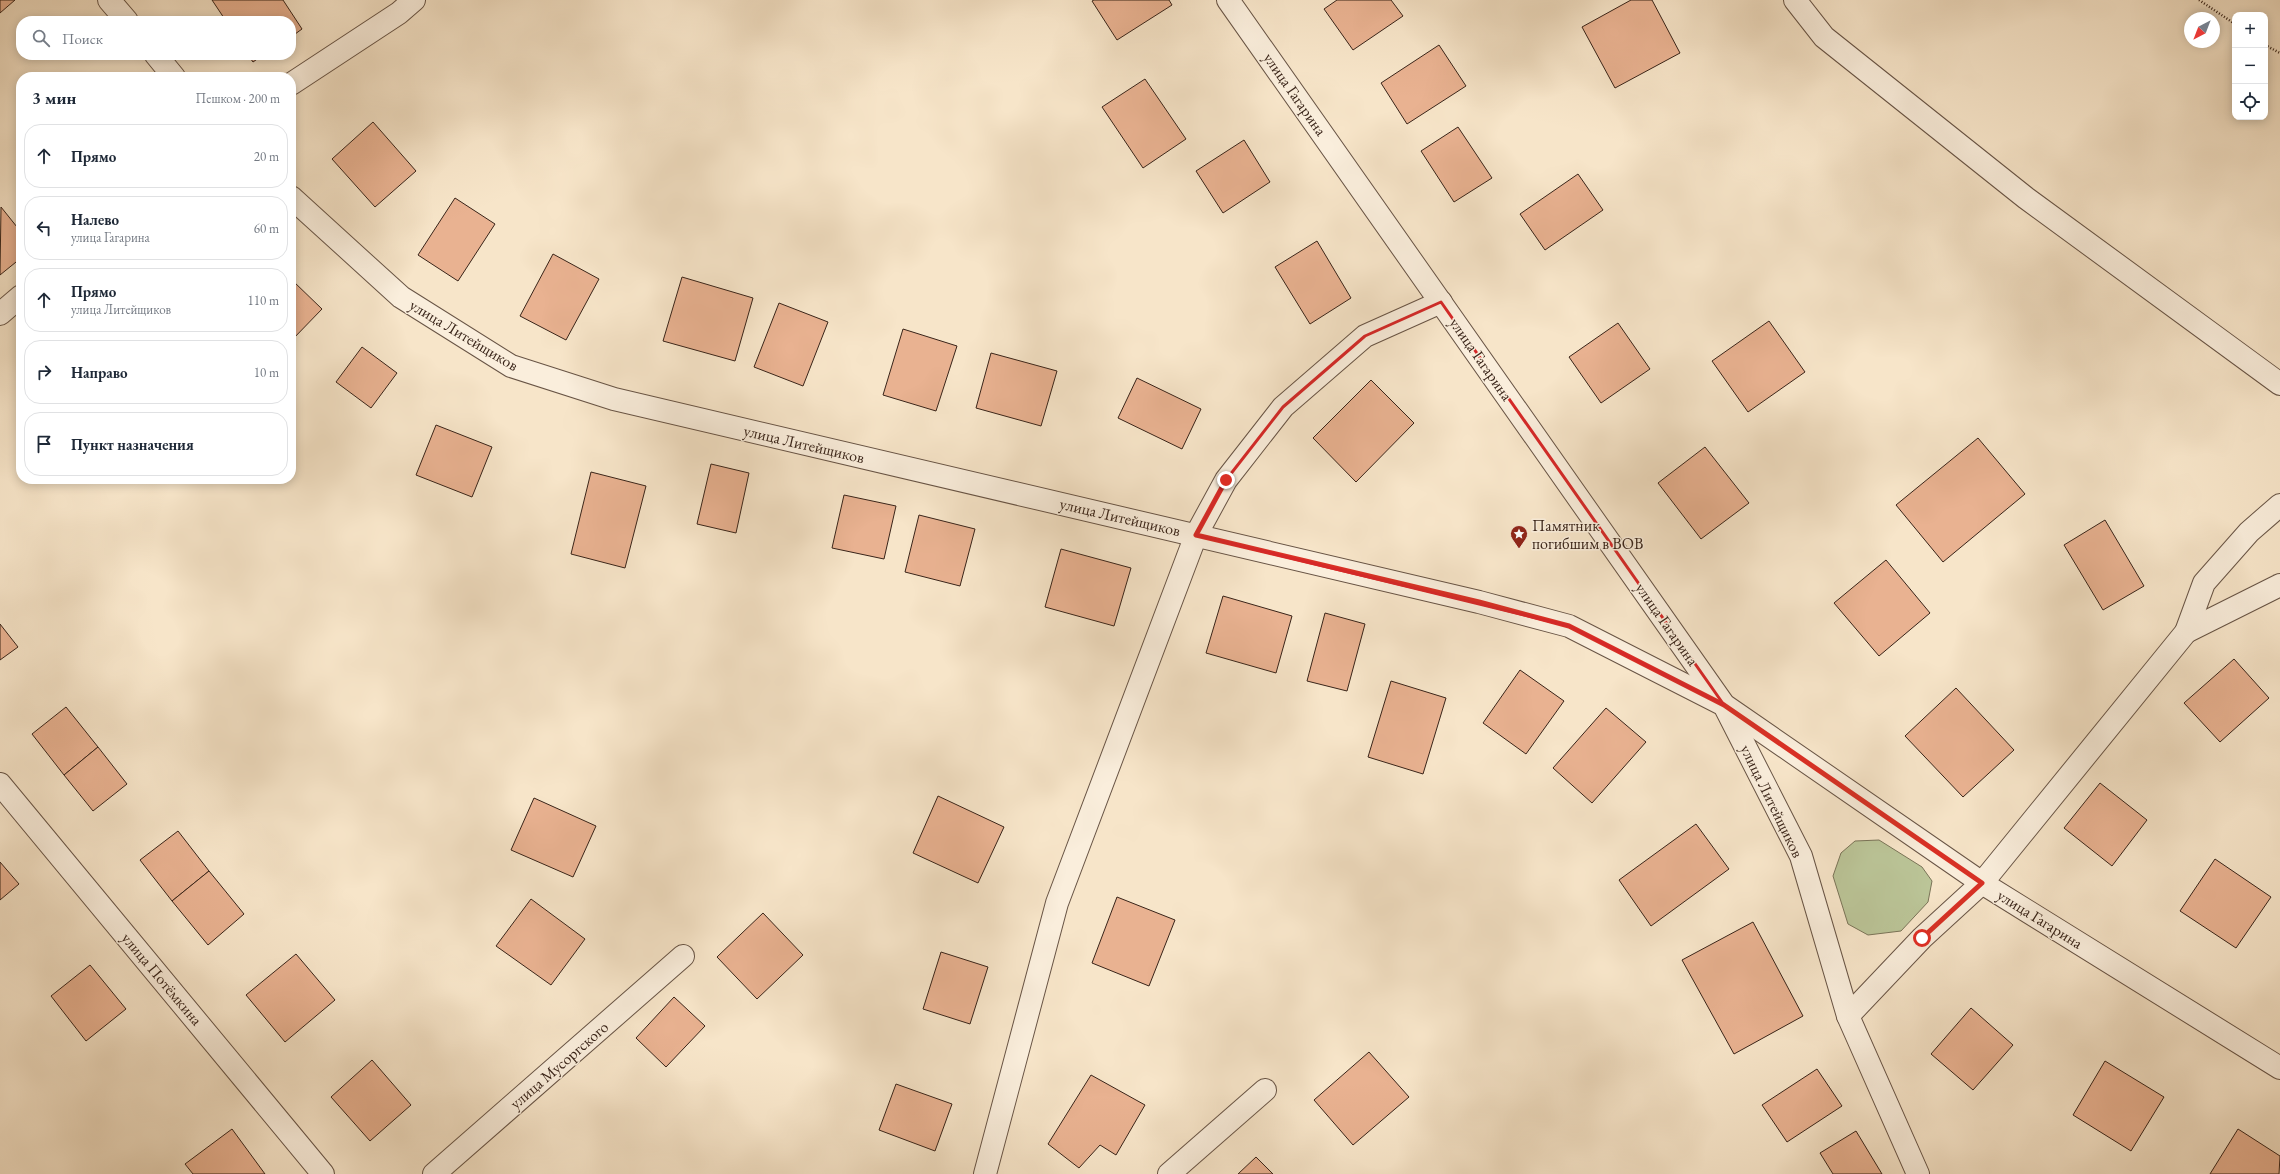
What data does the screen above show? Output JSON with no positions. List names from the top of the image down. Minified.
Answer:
{"streets":{"street":["улица Гагарина","улица Литейщиков","улица Потёмкина","улица Мусоргского"]},"crossings":[["улица Гагарина","улица Литейщиков"]],"places":{"place":["Памятник погибшим в ВОВ"]},"north":"bottom left","page":{"map_buttons":["+","−"],"search":"Поиск","heading":["3 мин","Пешком · 200 m"],"list":[["Прямо","20 m"],["Налево","улица Гагарина","60 m"],["Прямо","улица Литейщиков","110 m"],["Направо","10 m"],"Пункт назначения"]}}
